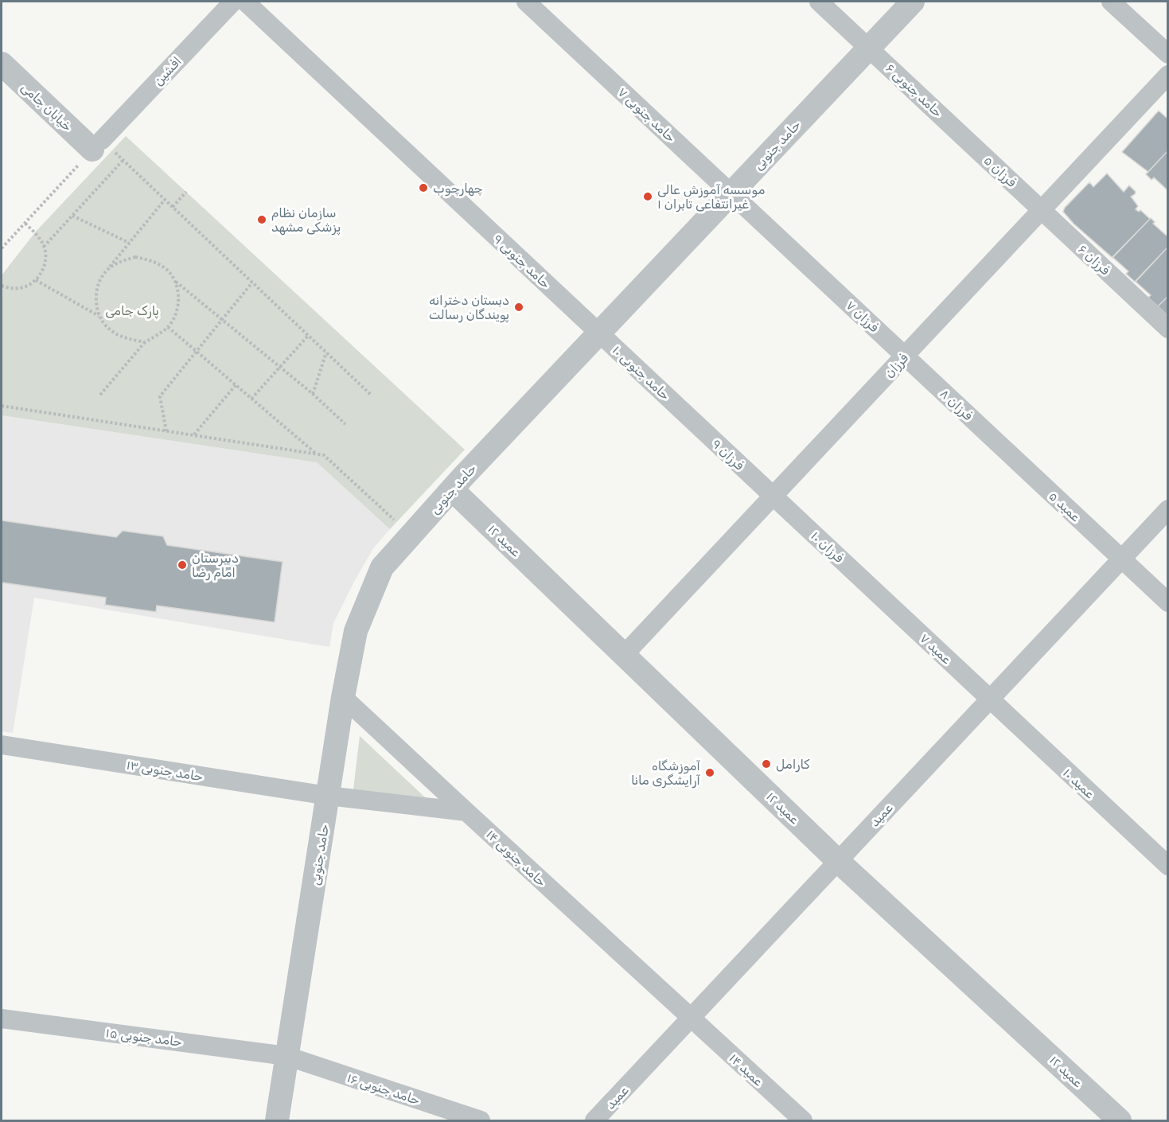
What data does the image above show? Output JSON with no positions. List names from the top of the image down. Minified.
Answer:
{"streets":{"street":["افشین","حامد جنوبی ۶","خیابان جامی","حامد جنوبی ۷","حامد جنوبی","فرزان ۵","فرزان ۶","حامد جنوبی ۹","فرزان ۷","فرزان","حامد جنوبی ۱۰","فرزان ۸","فرزان ۹","عمید ۵","عمید ۱۲","فرزان ۱۰","عمید ۷","حامد جنوبی ۱۳","عمید ۱۰","عمید","حامد جنوبی ۱۴","حامد جنوبی ۱۵","عمید ۱۴","حامد جنوبی ۱۶"]},"crossings":[["افشین","خیابان جامی"],["حامد جنوبی ۶","حامد جنوبی"],["حامد جنوبی ۶","فرزان ۵"],["حامد جنوبی ۷","حامد جنوبی"],["حامد جنوبی ۷","فرزان ۷"],["حامد جنوبی","حامد جنوبی ۹"],["حامد جنوبی","حامد جنوبی ۱۰"],["حامد جنوبی","عمید ۱۲"],["حامد جنوبی","حامد جنوبی ۱۳"],["حامد جنوبی","حامد جنوبی ۱۴"],["حامد جنوبی","حامد جنوبی ۱۵"],["حامد جنوبی","حامد جنوبی ۱۶"],["فرزان ۵","فرزان ۶"],["فرزان ۵","فرزان"],["فرزان ۶","فرزان"],["حامد جنوبی ۹","حامد جنوبی ۱۰"],["فرزان ۷","فرزان"],["فرزان ۷","فرزان ۸"],["فرزان","فرزان ۸"],["فرزان","فرزان ۹"],["فرزان","عمید ۱۲"],["فرزان","فرزان ۱۰"],["حامد جنوبی ۱۰","فرزان ۹"],["فرزان ۸","عمید ۵"],["فرزان ۹","فرزان ۱۰"],["عمید ۵","عمید"],["عمید ۱۲","عمید"],["فرزان ۱۰","عمید ۷"],["عمید ۷","عمید ۱۰"],["عمید ۷","عمید"],["حامد جنوبی ۱۳","حامد جنوبی ۱۴"],["عمید ۱۰","عمید"],["عمید","حامد جنوبی ۱۴"],["عمید","عمید ۱۴"],["حامد جنوبی ۱۴","عمید ۱۴"],["حامد جنوبی ۱۵","حامد جنوبی ۱۶"]],"parks":["پارک جامی"],"places":["چهارچوب","موسسه آموزش عالی غیرانتفاعی تابران ۱","سازمان نظام پزشکی مشهد","دبستان دخترانه پویندگان رسالت","دبیرستان امام رضا","کارامل","آموزشگاه آرایشگری مانا"]}
